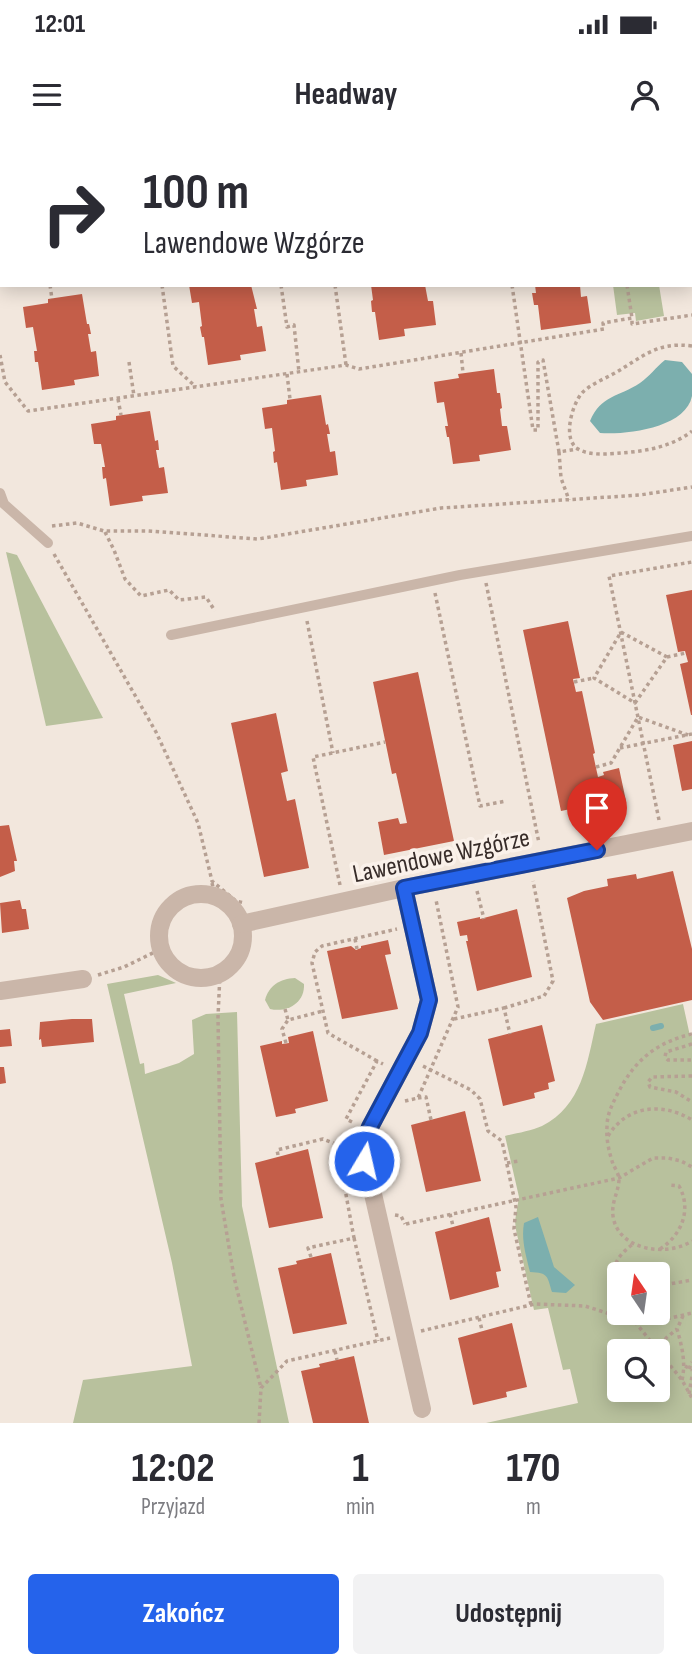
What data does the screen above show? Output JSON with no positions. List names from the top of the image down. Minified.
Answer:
{"streets":{"street":["Lawendowe Wzgórze"]},"north":"top","page":{"status":"12:01","header":"Headway","turn":["100 m","Lawendowe Wzgórze"],"eta":["12:02","Przyjazd","1","min","170","m"],"buttons":["Zakończ","Udostępnij"]}}
